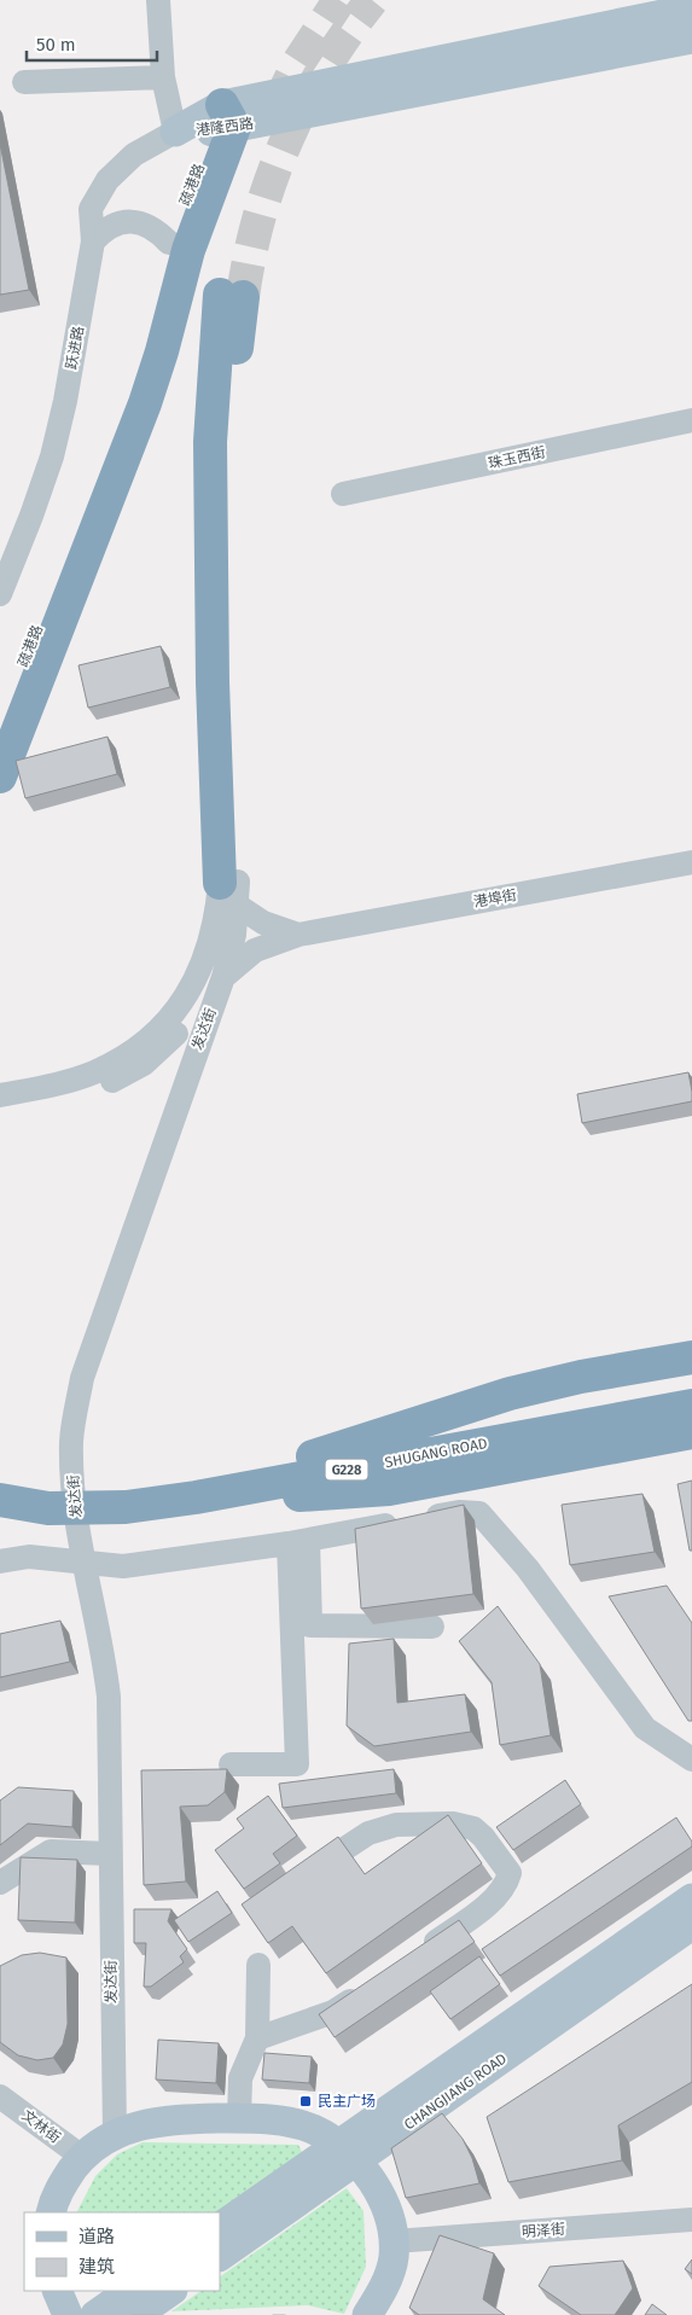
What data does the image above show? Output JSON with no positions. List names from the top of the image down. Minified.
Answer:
{"streets":{"highway":["疏港路","SHUGANG ROAD","G228"],"main road":["港隆西路","CHANGJIANG ROAD"],"street":["跃进路","珠玉西街","港埠街","发达街","文林街","明泽街"]},"crossings":[["港隆西路","疏港路"],["港隆西路","跃进路"],["港埠街","发达街"]],"places":{"transit":["民主广场"]},"legend":["道路","建筑"],"scale_bar":"50 m"}
